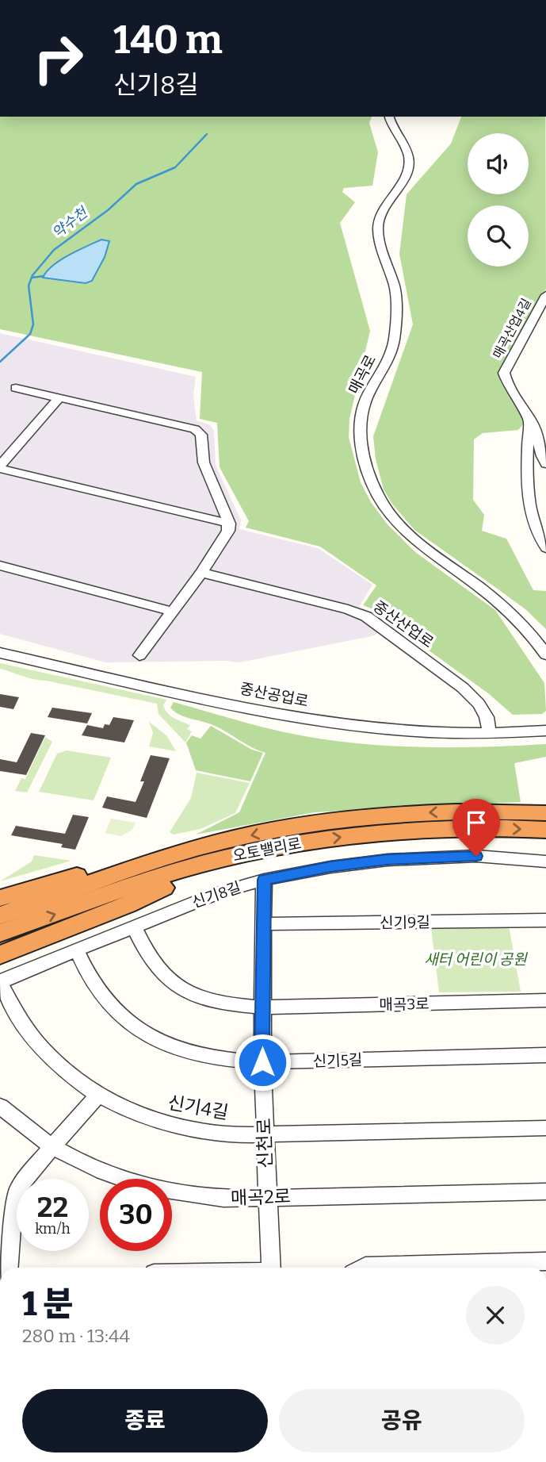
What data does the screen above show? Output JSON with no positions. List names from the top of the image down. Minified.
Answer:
{"streets":{"highway":["오토밸리로"],"street":["매곡산업4길","매곡로","중산산업로","중산공업로","신기8길","신기9길","매곡3로","신기5길","신기4길","신천로","매곡2로"]},"crossings":[["중산산업로","중산공업로"],["신기8길","매곡3로"],["신기8길","신기5길"],["신기8길","신기4길"],["신기8길","신천로"],["신기9길","신천로"],["매곡3로","신천로"],["신기5길","신천로"],["신기4길","신천로"],["신천로","매곡2로"]],"water":["약수천"],"parks":["새터 어린이 공원"],"page":{"turn":["140 m","신기8길"],"speed":"22 km/h","limit":"30","heading":["1 분","280 m · 13:44"],"buttons":["종료","공유"]}}
